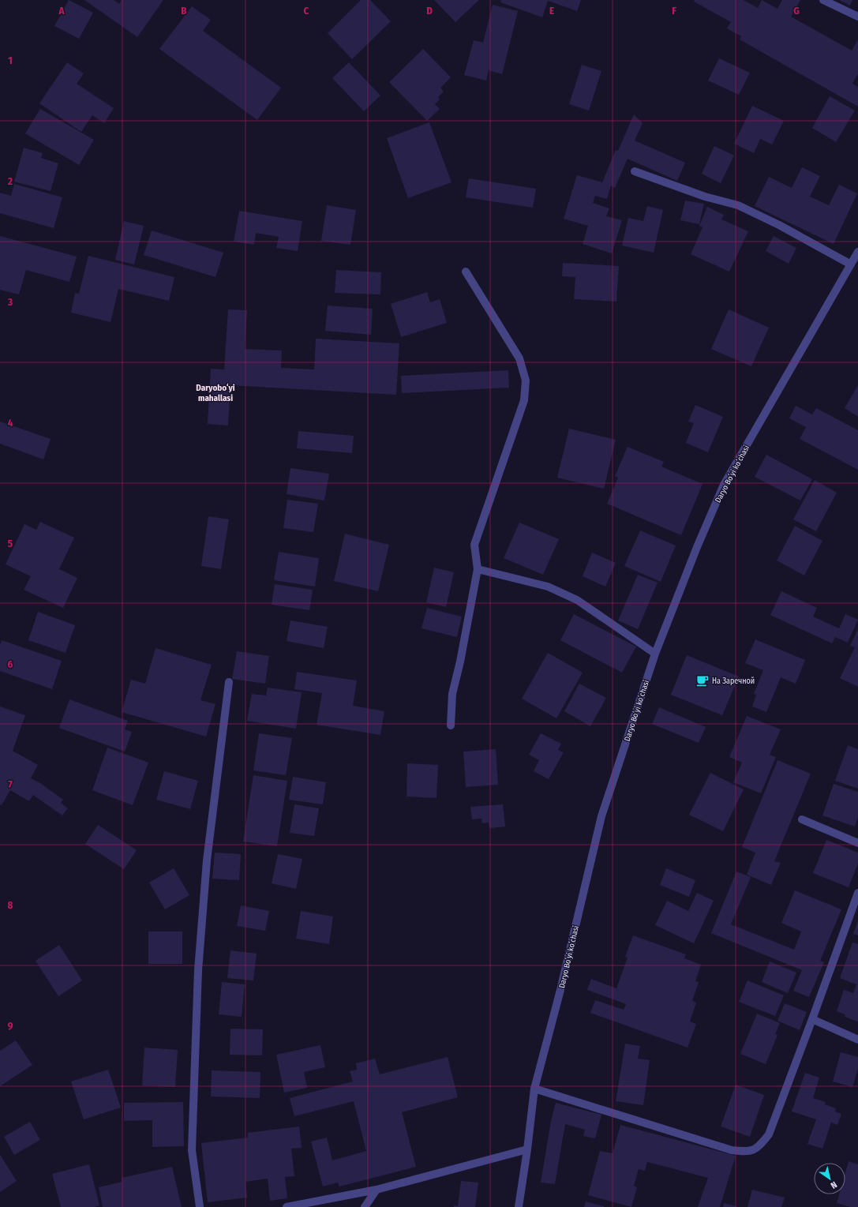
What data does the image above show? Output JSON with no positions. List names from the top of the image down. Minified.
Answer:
{"streets":{"street":["Daryo Boʻyi koʻchasi"]},"districts":["Daryoboʻyi mahallasi"],"places":{"cafe":["На Заречной"]},"north":"bottom right","grid":{"columns":["A","B","C","D","E","F","G"],"rows":["1","2","3","4","5","6","7","8","9"]}}
